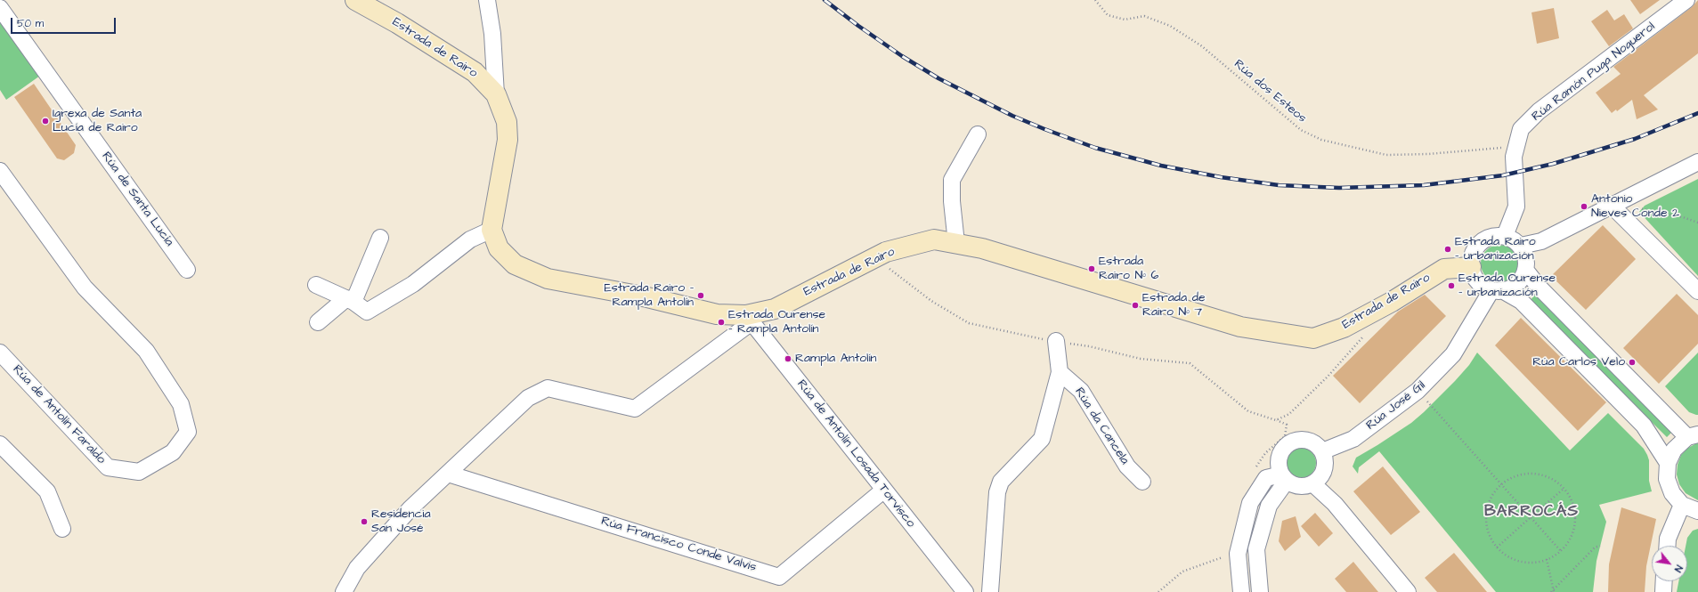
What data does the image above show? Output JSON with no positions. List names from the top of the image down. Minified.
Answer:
{"streets":{"street":["Estrada de Rairo","Rúa Ramón Puga Noguerol","Rúa de Santa Lucía","Rúa José Gil","Rúa de Antolín Faraldo","Rúa da Cancela","Rúa de Antolín Losada Torvisco","Rúa Francisco Conde Valvis"],"path":["Rúa dos Esteos"]},"crossings":[["Estrada de Rairo","Rúa Ramón Puga Noguerol"],["Estrada de Rairo","Rúa José Gil"],["Estrada de Rairo","Rúa de Antolín Losada Torvisco"],["Rúa Ramón Puga Noguerol","Rúa dos Esteos"],["Rúa Ramón Puga Noguerol","Rúa José Gil"],["Rúa de Antolín Losada Torvisco","Rúa Francisco Conde Valvis"]],"districts":["BARROCÁS"],"places":["Igrexa de Santa Lucía de Rairo","Antonio Nieves Conde 2","Estrada Rairo - urbanización","Estrada Rairo Nº 6","Estrada Ourense - urbanización","Estrada Rairo - Rampla Antolín","Estrada de Rairo Nº 7","Estrada Ourense - Rampla Antolín","Rampla Antolín","Rúa Carlos Velo","Residencia San José"],"scale_bar":"50 m","north":"bottom right"}
